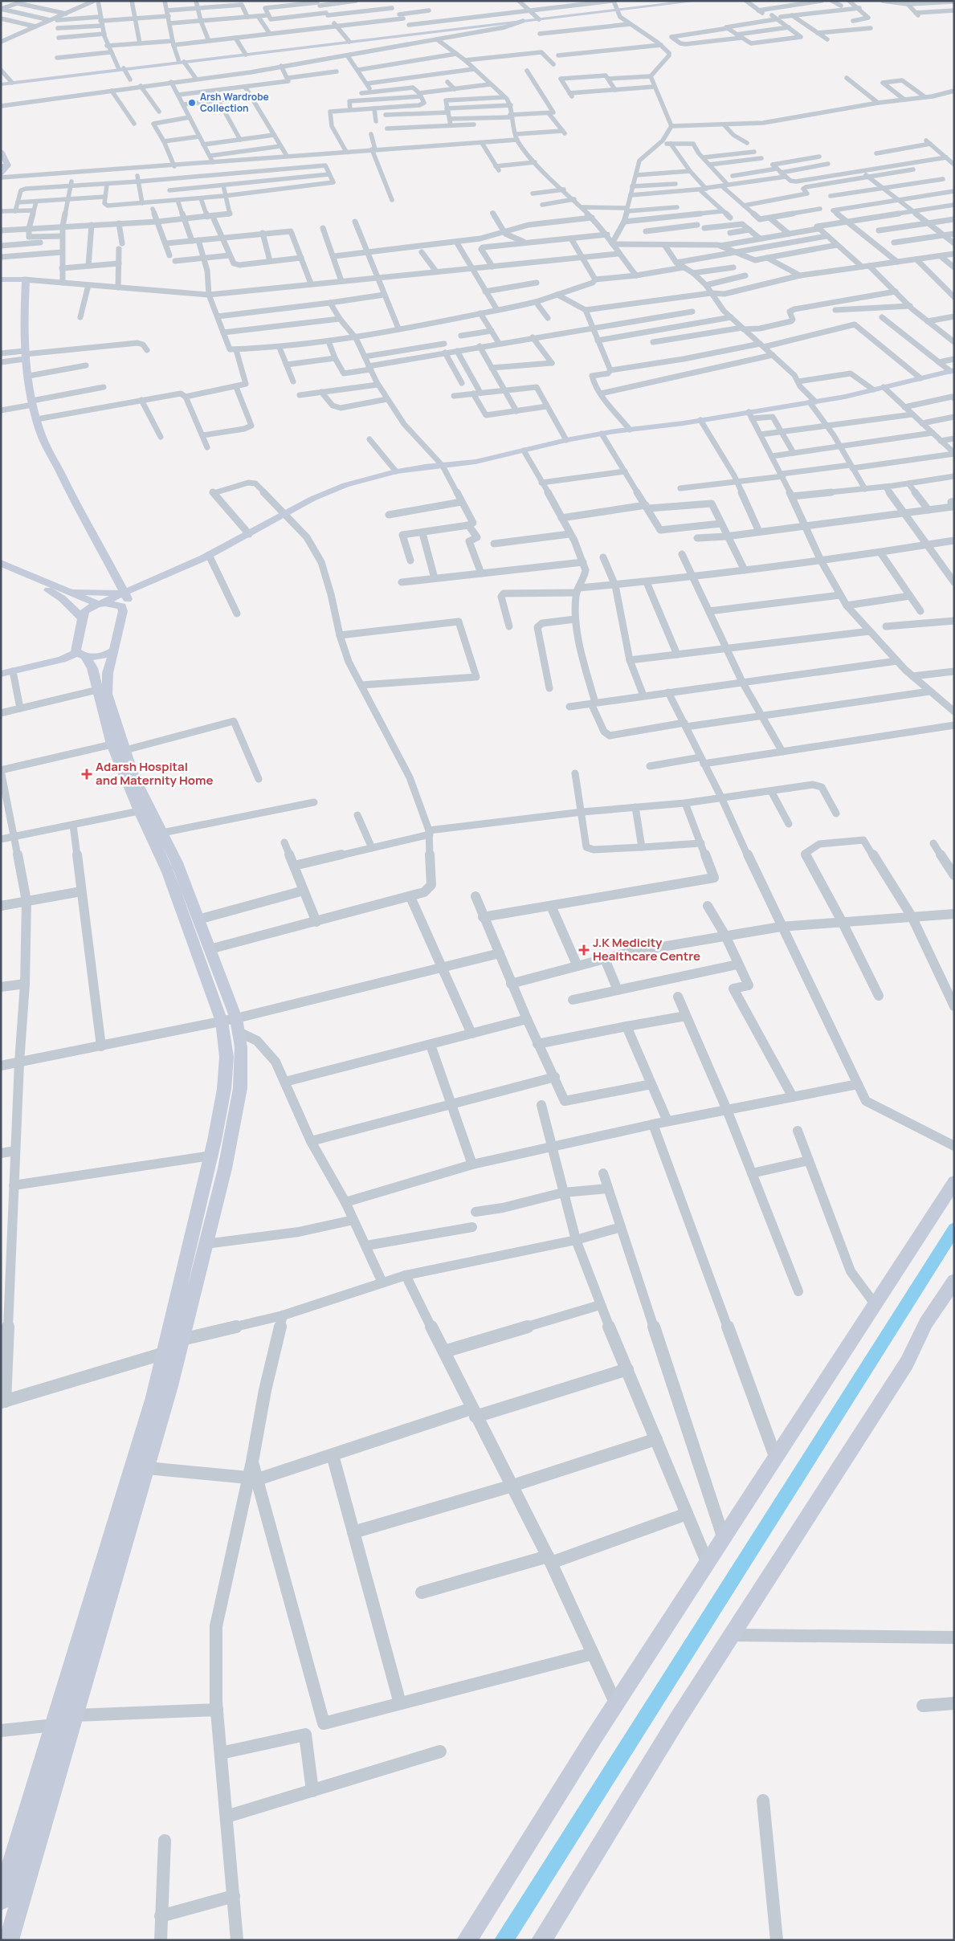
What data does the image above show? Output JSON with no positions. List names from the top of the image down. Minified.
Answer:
{"places":{"other":["Arsh Wardrobe Collection"],"health":["Adarsh Hospital and Maternity Home","J.K Medicity Healthcare Centre"]}}
